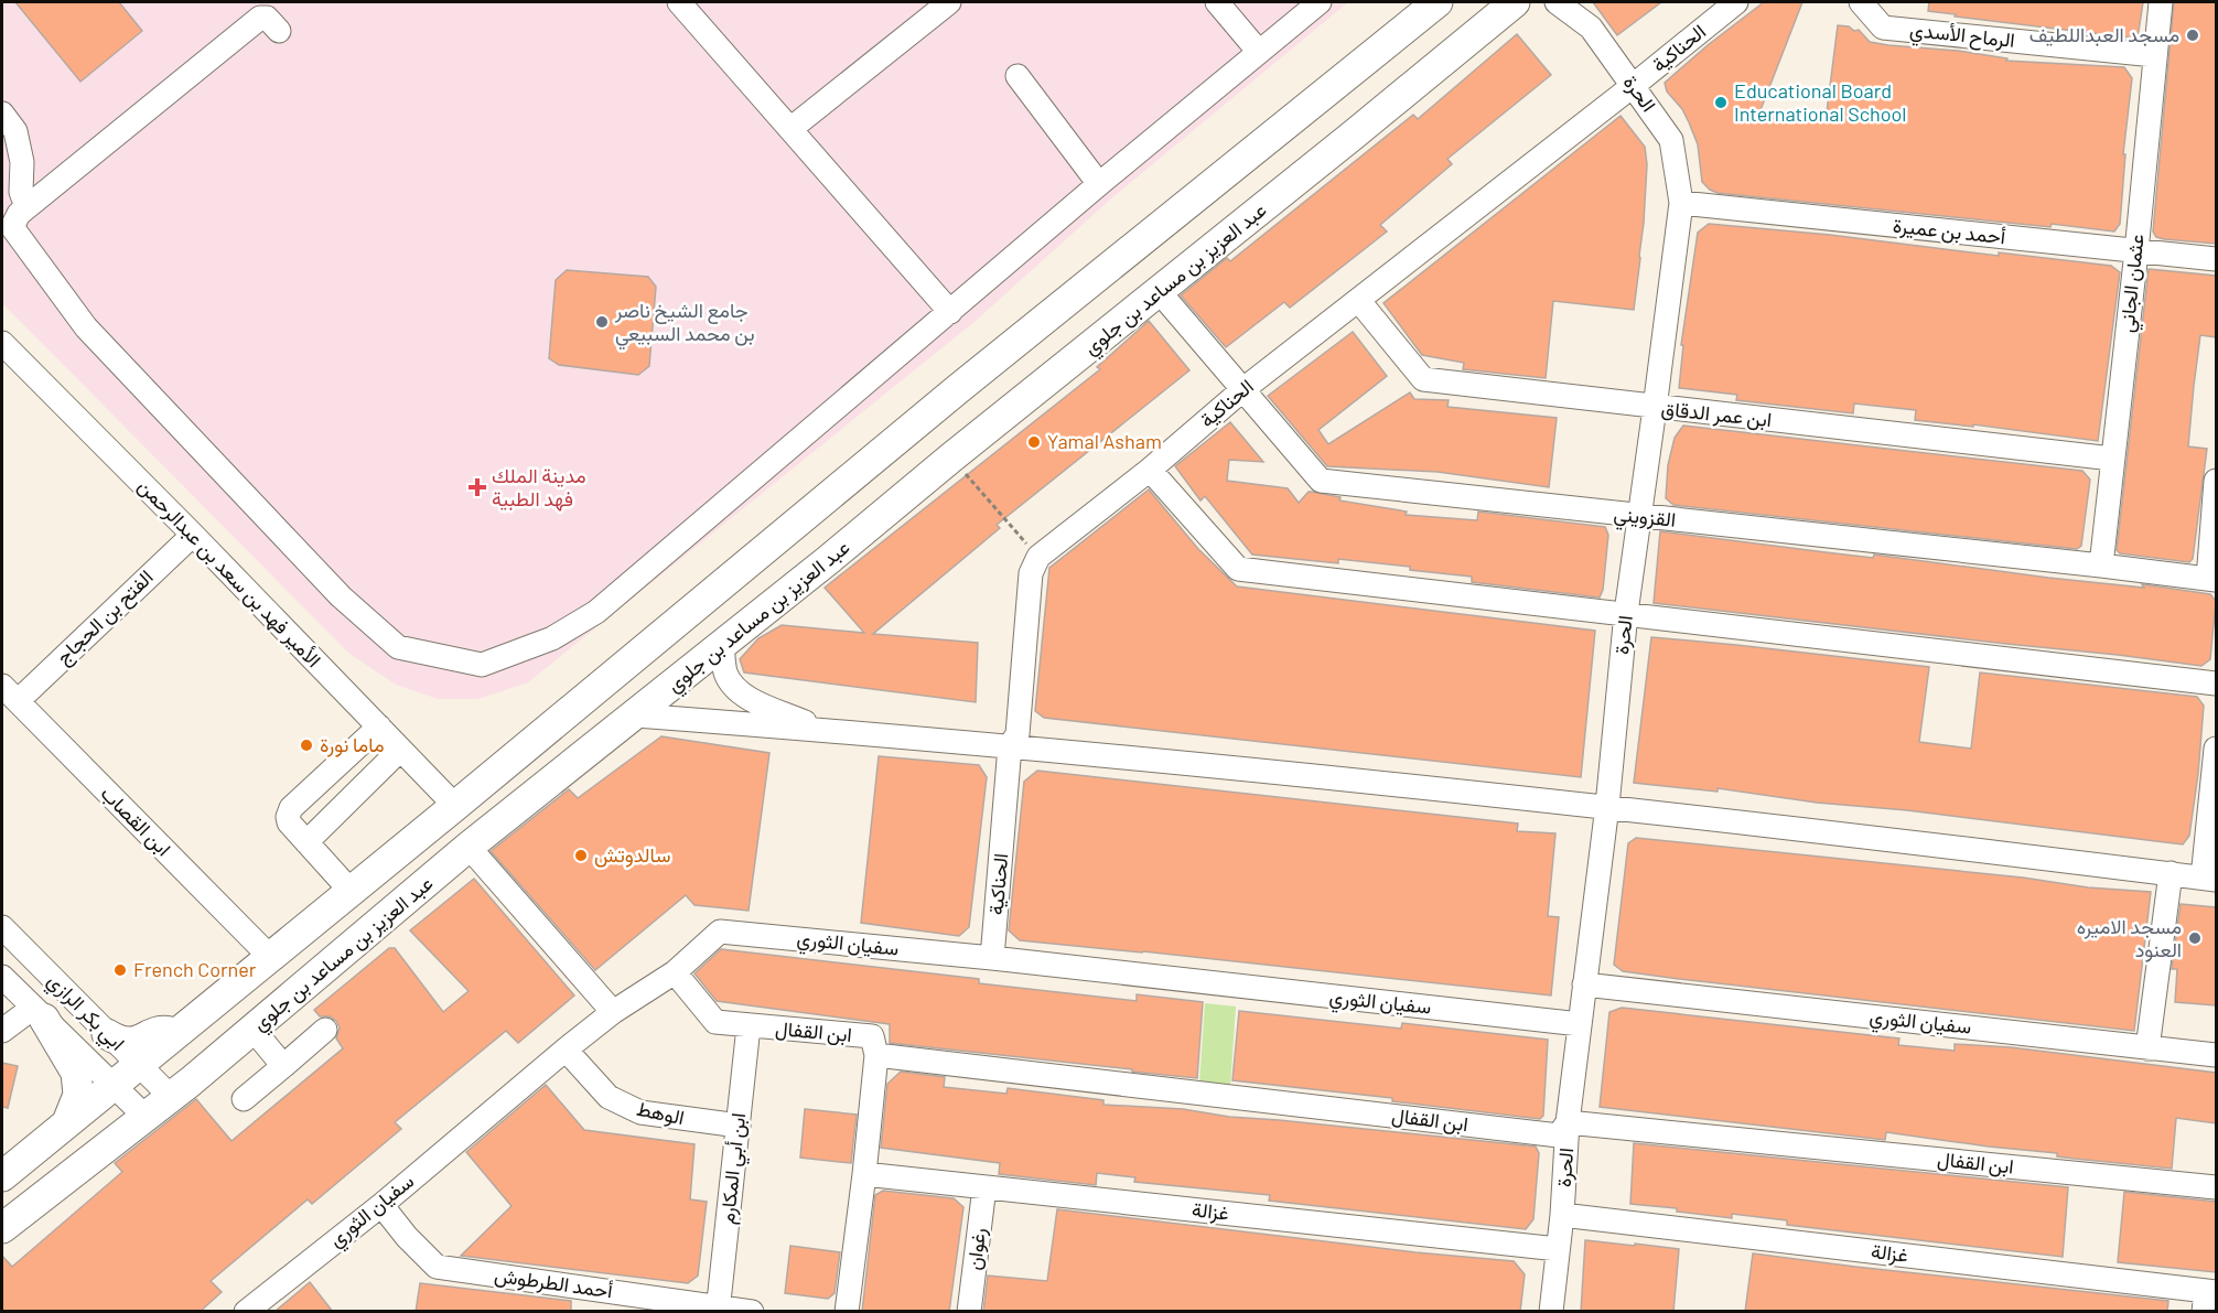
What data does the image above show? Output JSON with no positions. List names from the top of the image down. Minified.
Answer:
{"streets":{"main road":["عبد العزيز بن مساعد بن جلوي"],"street":["الرماح الأسدي","الحناكية","الحرة","أحمد بن عميرة","عثمان الجاني","ابن عمر الدقاق","القزويني","الأمير فهد بن سعد بن عبدالرحمن","الفتح بن الحجاج","ابن القصاب","سفيان الثوري","ابي بكر الرازي","ابن القفال","الوهط","ابن أبي المكارم","غزالة","رغوان","أحمد الطرطوش"]},"crossings":[["الرماح الأسدي","عثمان الجاني"],["الحناكية","الحرة"],["الحناكية","ابن عمر الدقاق"],["الحناكية","القزويني"],["الحناكية","سفيان الثوري"],["الحرة","أحمد بن عميرة"],["الحرة","ابن عمر الدقاق"],["الحرة","القزويني"],["الحرة","سفيان الثوري"],["الحرة","ابن القفال"],["الحرة","غزالة"],["أحمد بن عميرة","عثمان الجاني"],["عبد العزيز بن مساعد بن جلوي","القزويني"],["عبد العزيز بن مساعد بن جلوي","ابي بكر الرازي"],["عثمان الجاني","ابن عمر الدقاق"],["عثمان الجاني","القزويني"],["الأمير فهد بن سعد بن عبدالرحمن","الفتح بن الحجاج"],["الفتح بن الحجاج","ابن القصاب"],["سفيان الثوري","ابن القفال"],["سفيان الثوري","الوهط"],["سفيان الثوري","أحمد الطرطوش"],["ابن القفال","ابن أبي المكارم"],["الوهط","ابن أبي المكارم"],["ابن أبي المكارم","أحمد الطرطوش"],["غزالة","رغوان"]],"places":{"other":["مسجد العبداللطيف","Educational Board International School","جامع الشيخ ناصر بن محمد السبيعي","Yamal Asham","ماما نورة","سالدوتش","مسجد الاميره العنود","French Corner"],"health":["مدينة الملك فهد الطبية"]}}
